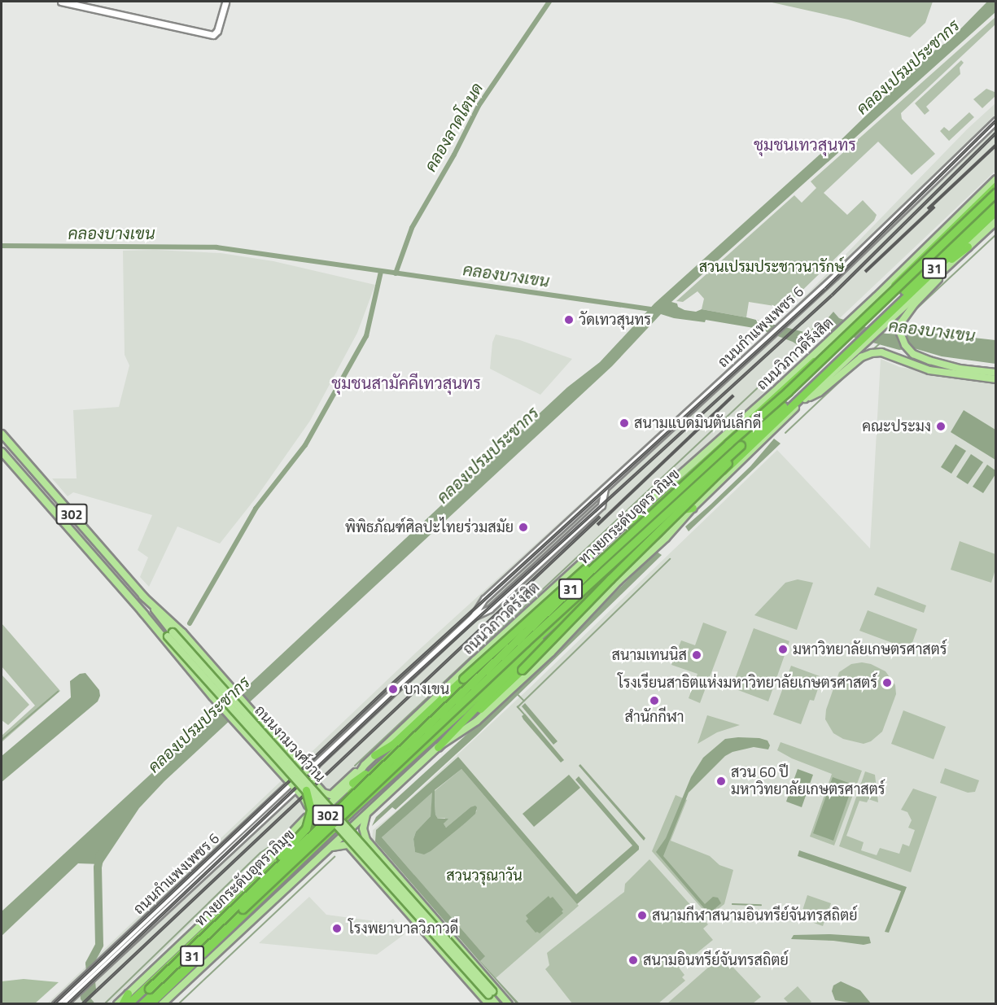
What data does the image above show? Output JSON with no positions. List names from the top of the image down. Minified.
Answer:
{"streets":{"highway":["31","ถนนวิภาวดีรังสิต","ทางยกระดับอุตราภิมุข"],"main road":["302","ถนนงามวงศ์วาน"],"street":["ถนนกำแพงเพชร 6"]},"districts":["ชุมชนเทวสุนทร","ชุมชนสามัคคีเทวสุนทร"],"water":["คลองเปรมประชากร","คลองลาดโตนด","คลองบางเขน"],"parks":["สวนเปรมประชาวนารักษ์","สวนวรุณาวัน"],"places":["วัดเทวสุนทร","สนามแบดมินตันเล็กดี","คณะประมง","พิพิธภัณฑ์ศิลปะไทยร่วมสมัย","มหาวิทยาลัยเกษตรศาสตร์","สนามเทนนิส","โรงเรียนสาธิตแห่งมหาวิทยาลัยเกษตรศาสตร์","บางเขน","สำนักกีฬา","สวน 60 ปี มหาวิทยาลัยเกษตรศาสตร์","สนามกีฬาสนามอินทรีย์จันทรสถิตย์","โรงพยาบาลวิภาวดี","สนามอินทรีย์จันทรสถิตย์"]}
